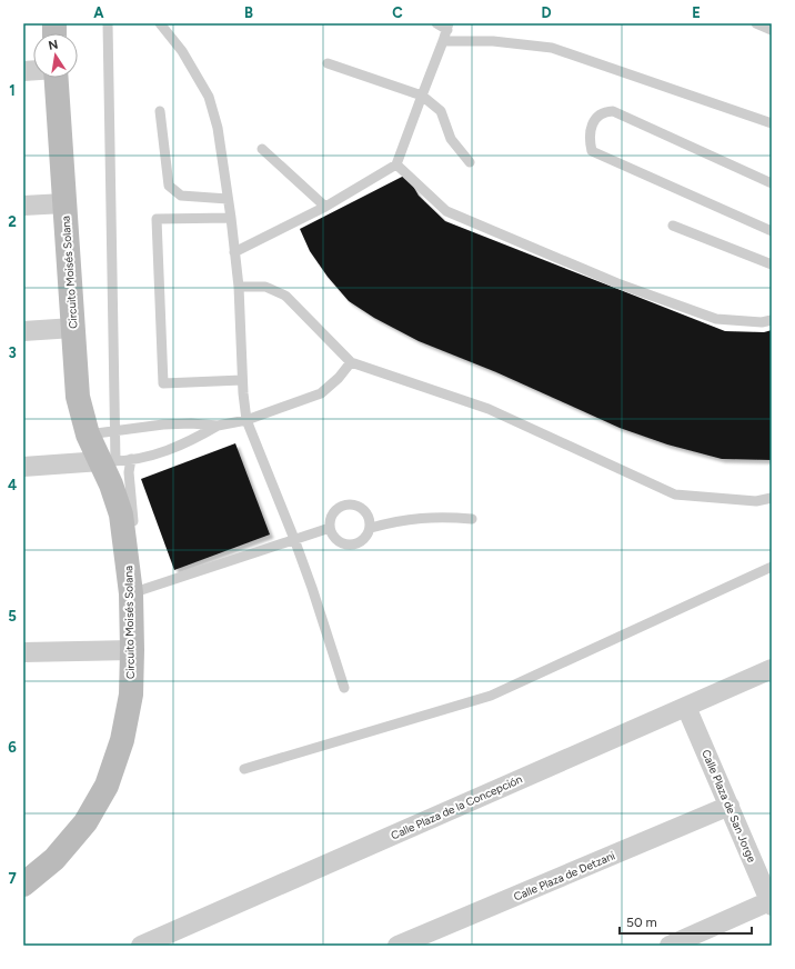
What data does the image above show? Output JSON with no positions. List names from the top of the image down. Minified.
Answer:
{"streets":{"street":["Circuito Moisés Solana","Calle Plaza de San Jorge","Calle Plaza de la Concepción","Calle Plaza de Detzani"]},"crossings":[["Calle Plaza de San Jorge","Calle Plaza de la Concepción"],["Calle Plaza de San Jorge","Calle Plaza de Detzani"]],"scale_bar":"50 m","north":"top","grid":{"columns":["A","B","C","D","E"],"rows":["1","2","3","4","5","6","7"]}}
